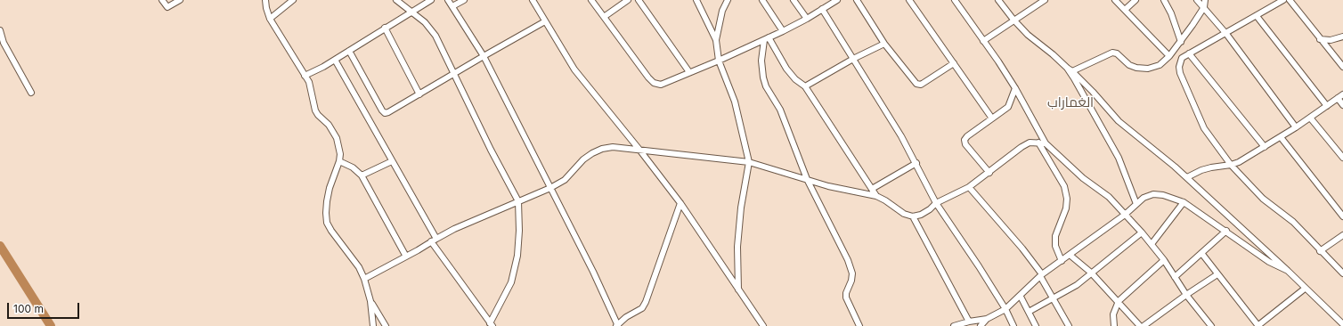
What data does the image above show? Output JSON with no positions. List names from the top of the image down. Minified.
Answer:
{"districts":["الغماراب"],"scale_bar":"100 m"}
